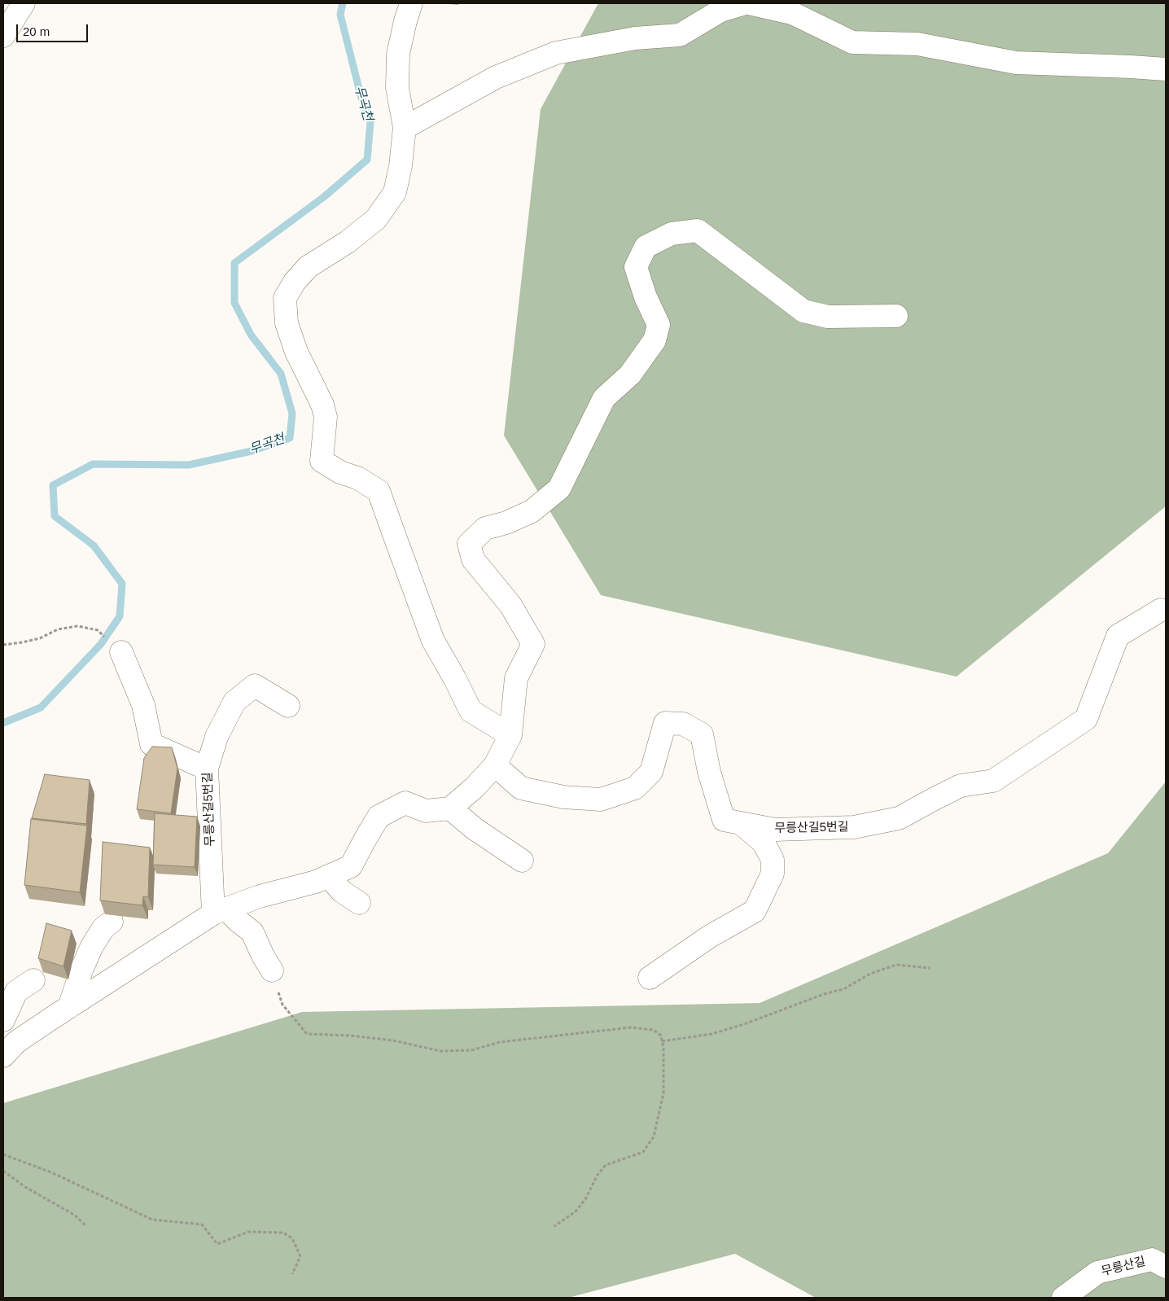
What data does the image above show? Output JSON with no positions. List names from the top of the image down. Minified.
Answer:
{"streets":{"street":["무릉산길5번길","무릉산길"]},"water":["무곡천"],"scale_bar":"20 m"}
